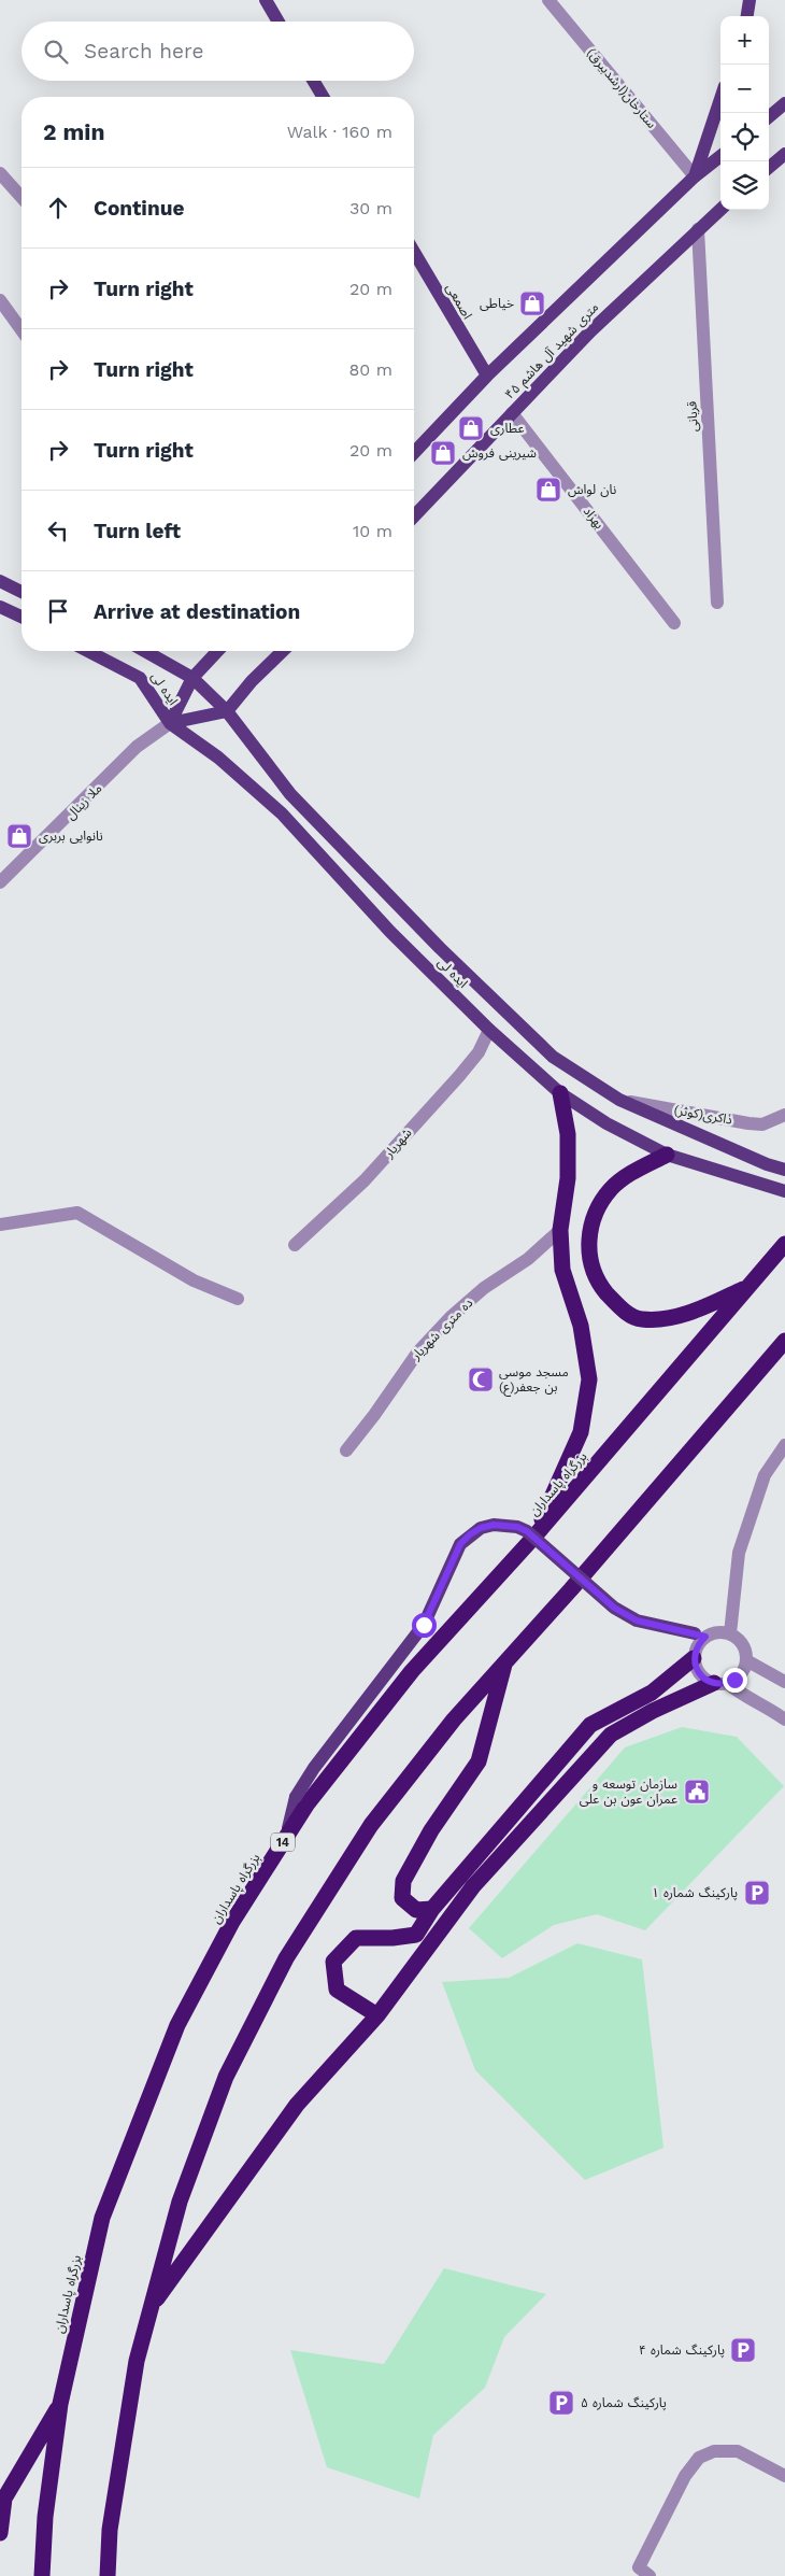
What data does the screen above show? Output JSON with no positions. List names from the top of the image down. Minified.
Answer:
{"streets":{"highway":["بزرگراه پاسداران","14"],"main road":["اصمعی","۴۵ متری شهید آل هاشم","ایده لى","ایده لی"],"street":["ستارخان(ارشدبیرق)","قربانی","بهزاد","ملا زینال","ذاکری(کوثر)","شهریار","ده متری شهریار"]},"crossings":[["ستارخان(ارشدبیرق)","۴۵ متری شهید آل هاشم"],["اصمعی","۴۵ متری شهید آل هاشم"],["۴۵ متری شهید آل هاشم","قربانی"],["۴۵ متری شهید آل هاشم","بهزاد"],["ایده لى","ملا زینال"],["ایده لى","ایده لی"],["ملا زینال","ایده لی"],["ایده لی","ذاکری(کوثر)"],["ایده لی","شهریار"]],"places":{"shop":["خیاطی","عطاری","شیرینی فروش","نان لواش","نانوایی بربری"],"mosque":["مسجد موسی بن جعفر(ع)"],"public building":["سازمان توسعه و عمران عون بن علی"],"parking":["پارکینگ شماره ۱","پارکینگ شماره ۴","پارکینگ شماره ۵"]},"page":{"map_buttons":["+","−"],"search":"Search here","heading":["2 min","Walk · 160 m"],"list":[["Continue","30 m"],["Turn right","20 m"],["Turn right","80 m"],["Turn right","20 m"],["Turn left","10 m"],"Arrive at destination"]}}
